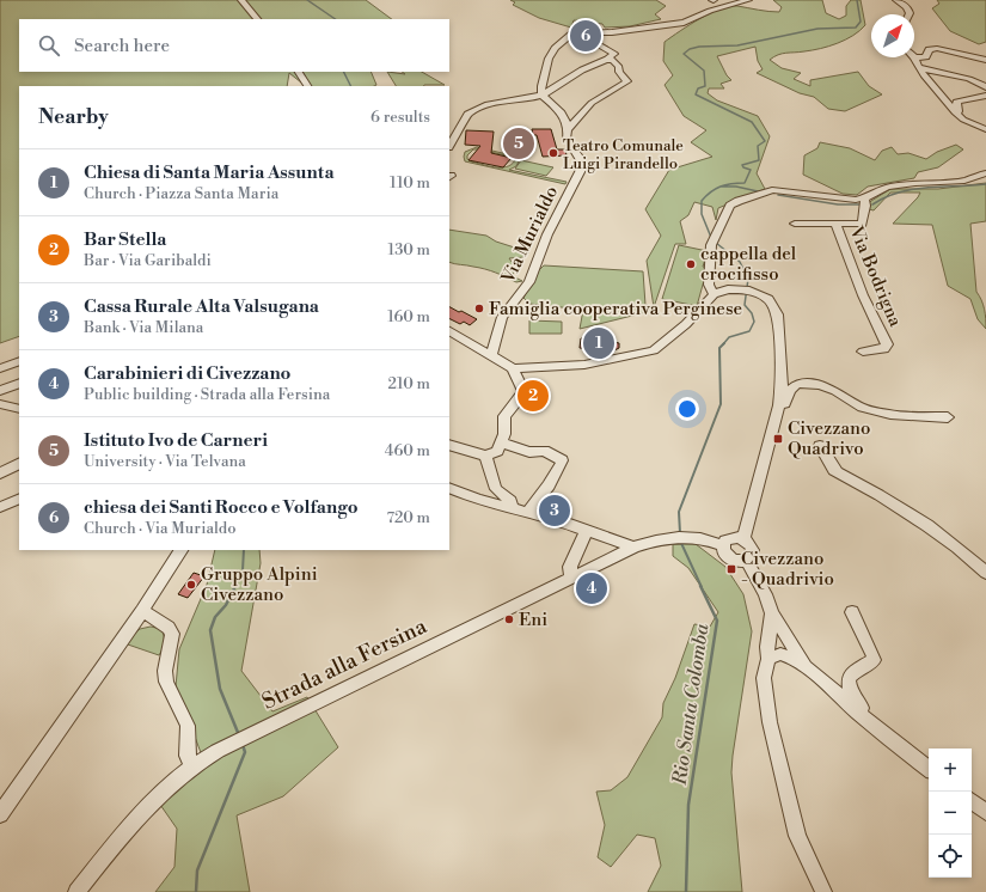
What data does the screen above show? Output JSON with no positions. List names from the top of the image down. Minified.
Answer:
{"streets":{"street":["Via Murialdo","Via Bodrigna","Strada alla Fersina"]},"water":["Rio Santa Colomba"],"places":{"other":["Teatro Comunale Luigi Pirandello","cappella del crocifisso","Famiglia cooperativa Perginese","Gruppo Alpini Civezzano","Eni"],"transit":["Civezzano Quadrivo","Civezzano - Quadrivio"]},"north":"top right","page":{"pins":["6","5","1","2","3","4"],"search":"Search here","heading":["Nearby","6 results"],"list":[{"mark":"1","name":"Chiesa di Santa Maria Assunta","note":"Church · Piazza Santa Maria","value":"110 m"},{"mark":"2","name":"Bar Stella","note":"Bar · Via Garibaldi","value":"130 m"},{"mark":"3","name":"Cassa Rurale Alta Valsugana","note":"Bank · Via Milana","value":"160 m"},{"mark":"4","name":"Carabinieri di Civezzano","note":"Public building · Strada alla Fersina","value":"210 m"},{"mark":"5","name":"Istituto Ivo de Carneri","note":"University · Via Telvana","value":"460 m"},{"mark":"6","name":"chiesa dei Santi Rocco e Volfango","note":"Church · Via Murialdo","value":"720 m"}],"map_buttons":["+","−"]}}
